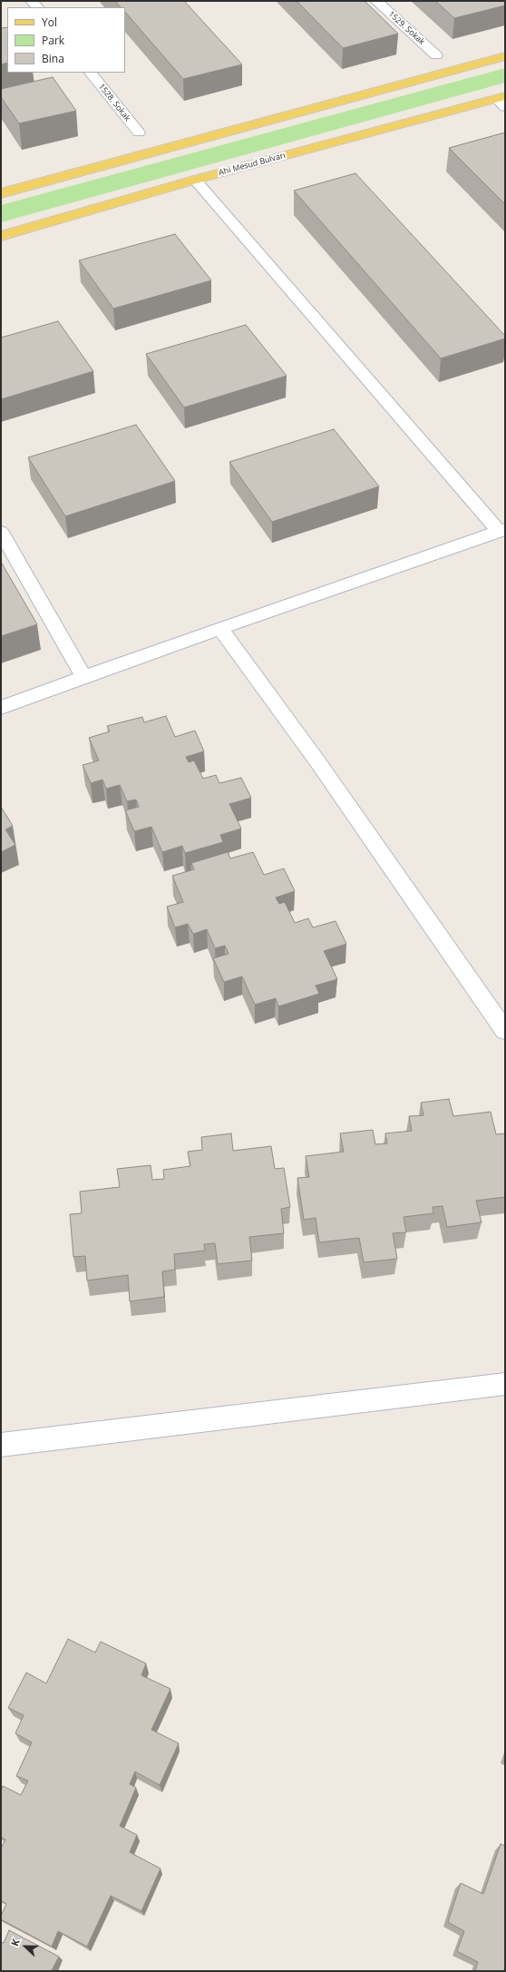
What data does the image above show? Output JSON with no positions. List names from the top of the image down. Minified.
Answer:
{"streets":{"main road":["Ahi Mesud Bulvarı"],"street":["1529. Sokak","1528. Sokak"]},"legend":["Yol","Park","Bina"],"north":"left"}
